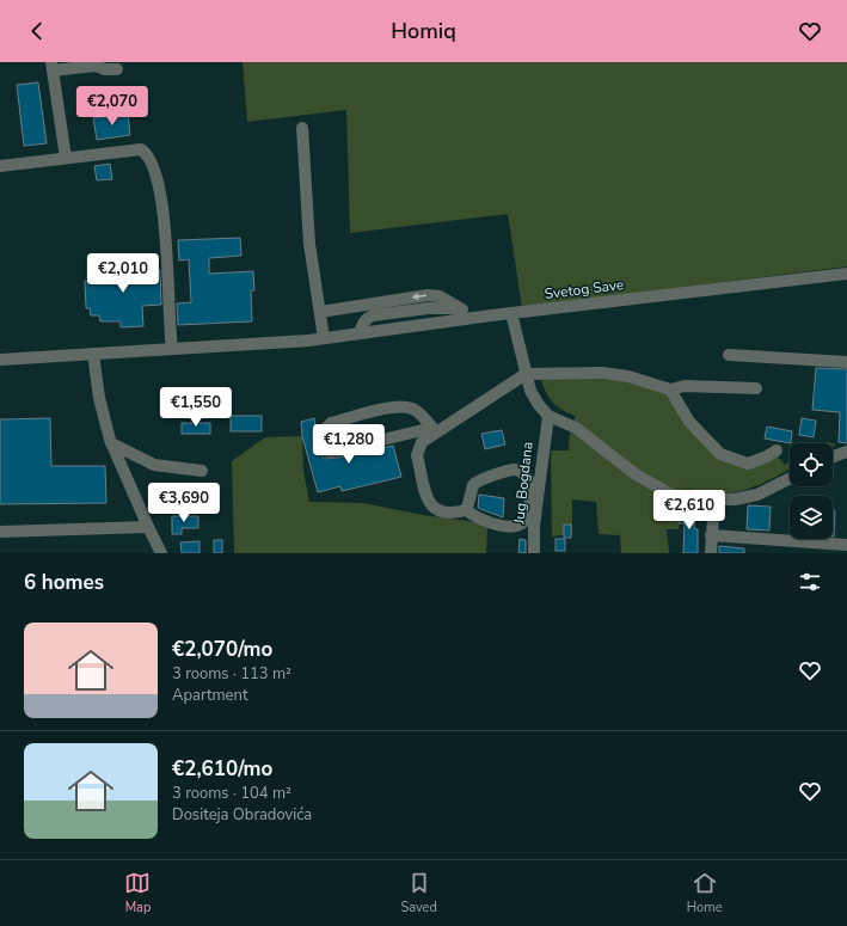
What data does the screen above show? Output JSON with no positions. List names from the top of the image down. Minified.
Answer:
{"streets":{"street":["Svetog Save","Jug Bogdana"]},"page":{"header":"Homiq","price":["€2,070","€2,010","€1,550","€1,280","€3,690","€2,610"],"heading":"6 homes","list":[{"name":"€2,070/mo","note":"3 rooms · 113 m² · Apartment"},{"name":"€2,610/mo","note":"3 rooms · 104 m² · Dositeja Obradovića"}],"tabs":["Map","Saved","Home"]}}
